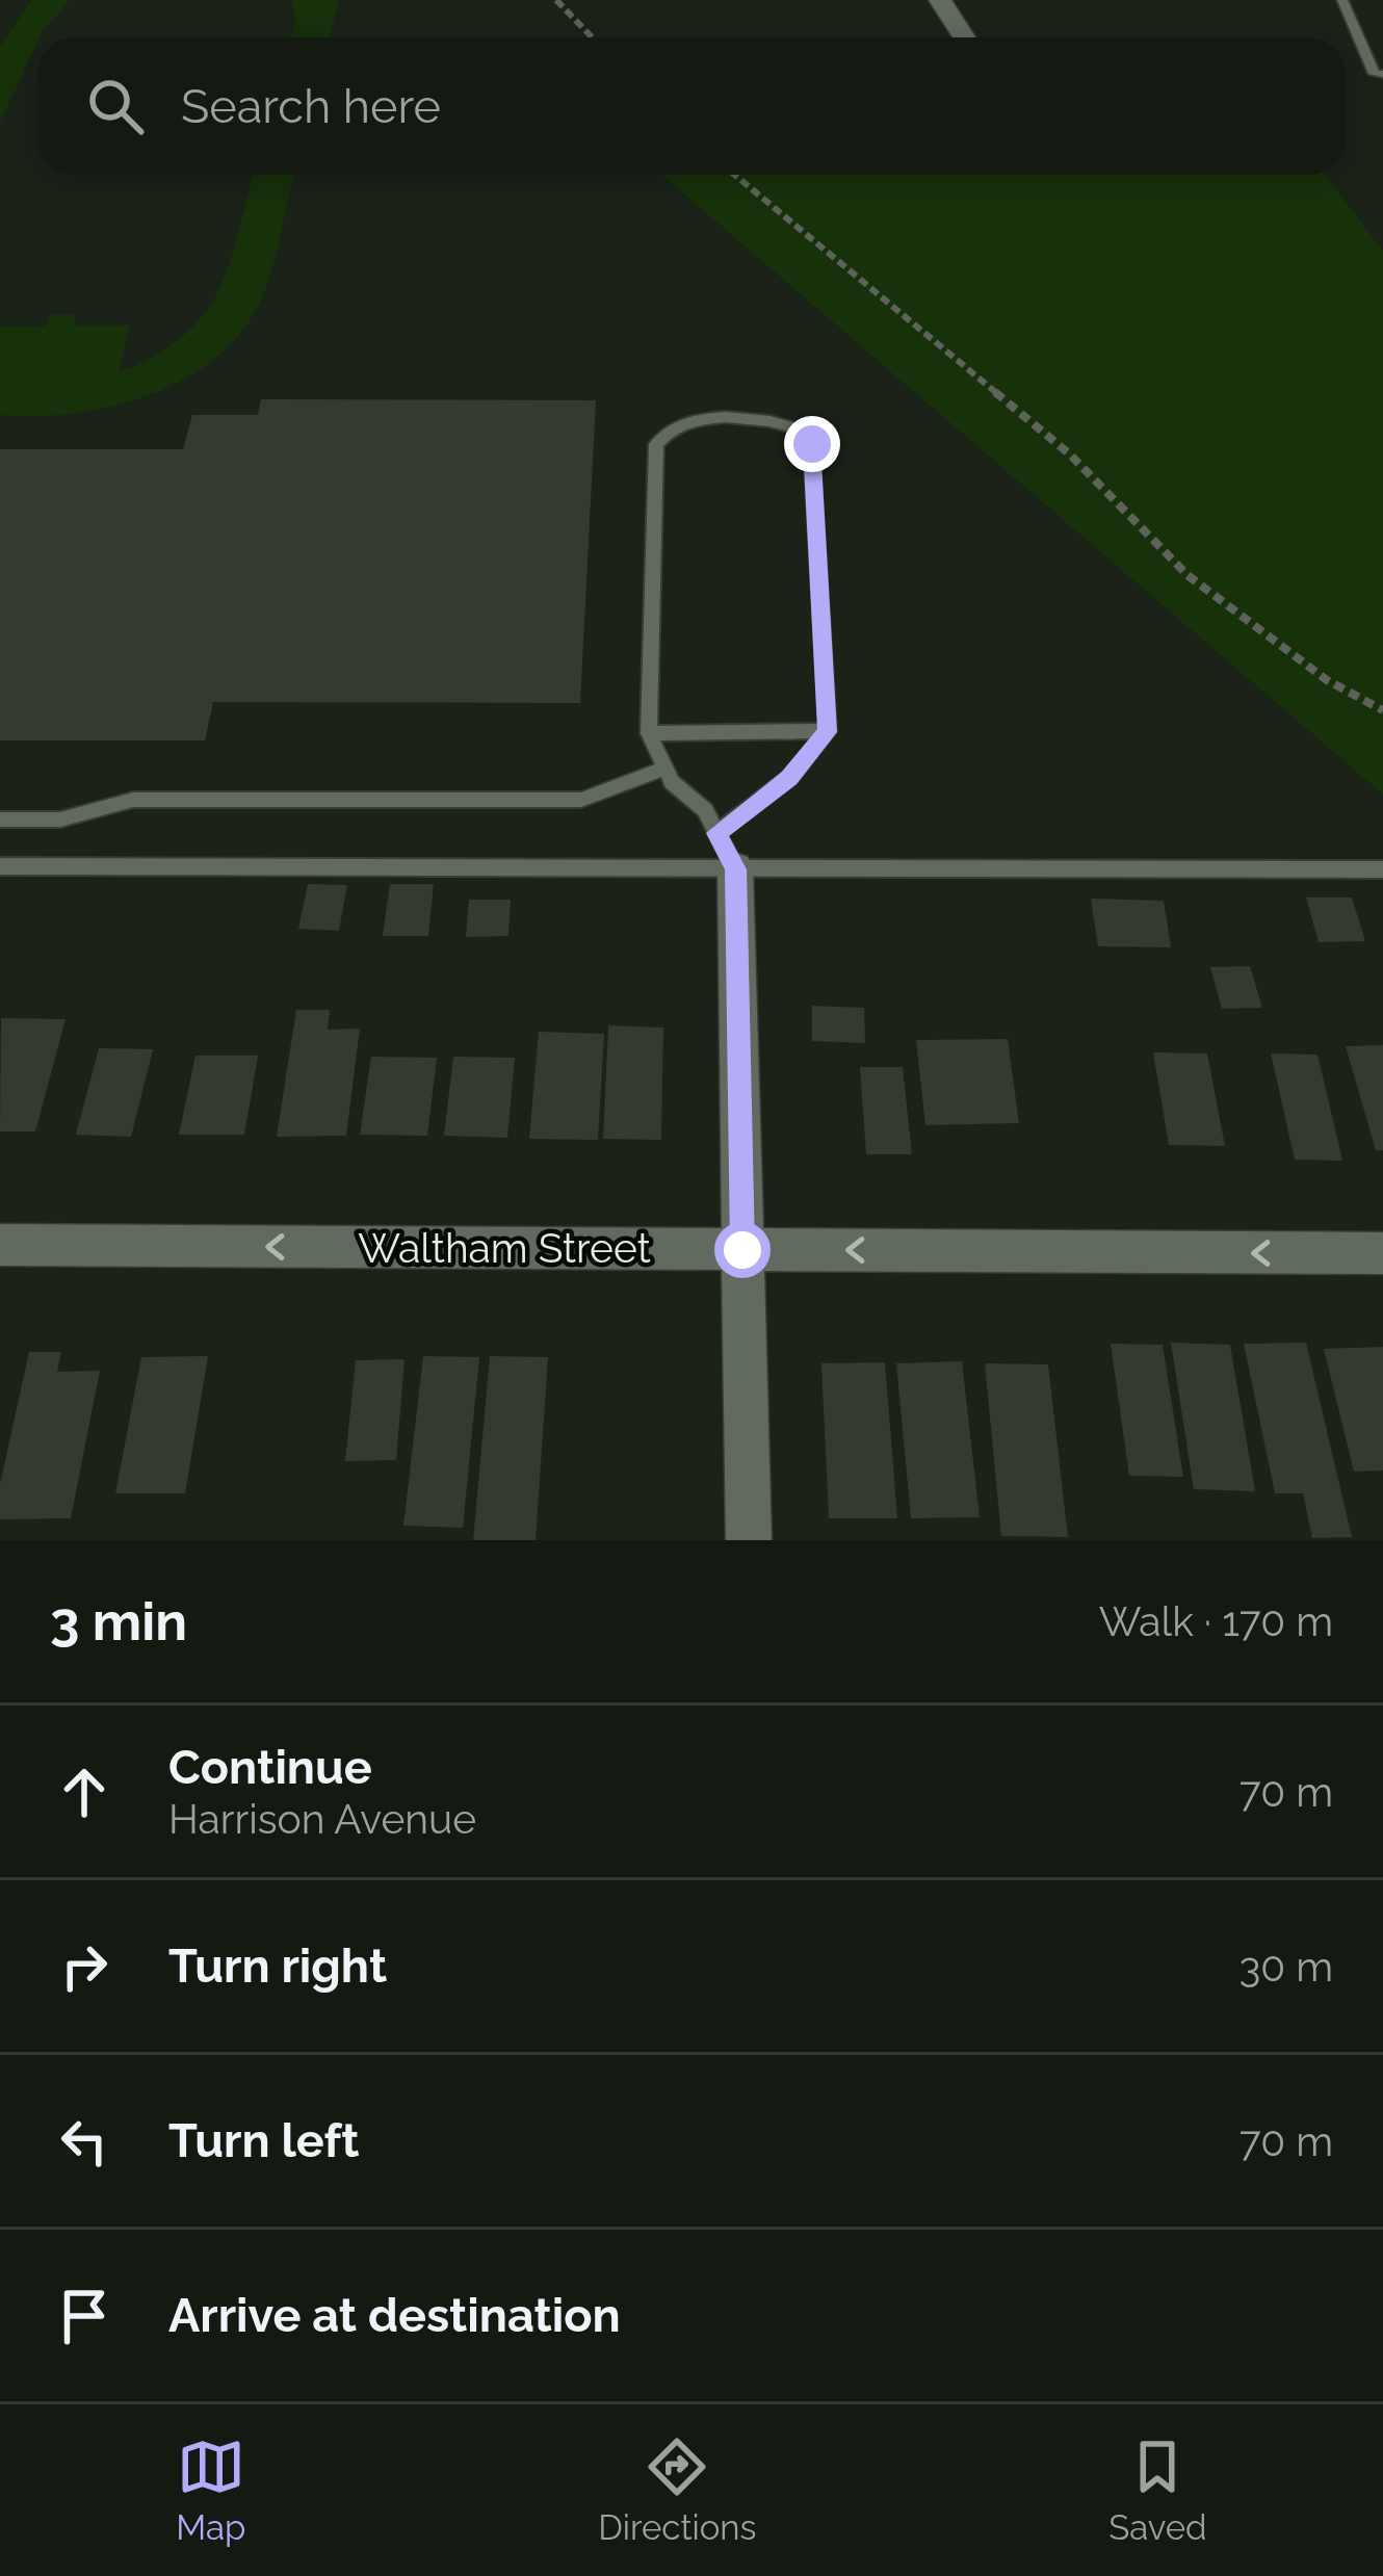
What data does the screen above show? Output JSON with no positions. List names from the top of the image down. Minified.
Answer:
{"streets":{"street":["Waltham Street"]},"one_way":["Waltham Street"],"page":{"search":"Search here","heading":["3 min","Walk · 170 m"],"list":[["Continue","Harrison Avenue","70 m"],["Turn right","30 m"],["Turn left","70 m"],"Arrive at destination"],"nav":["Map","Directions","Saved"]}}
